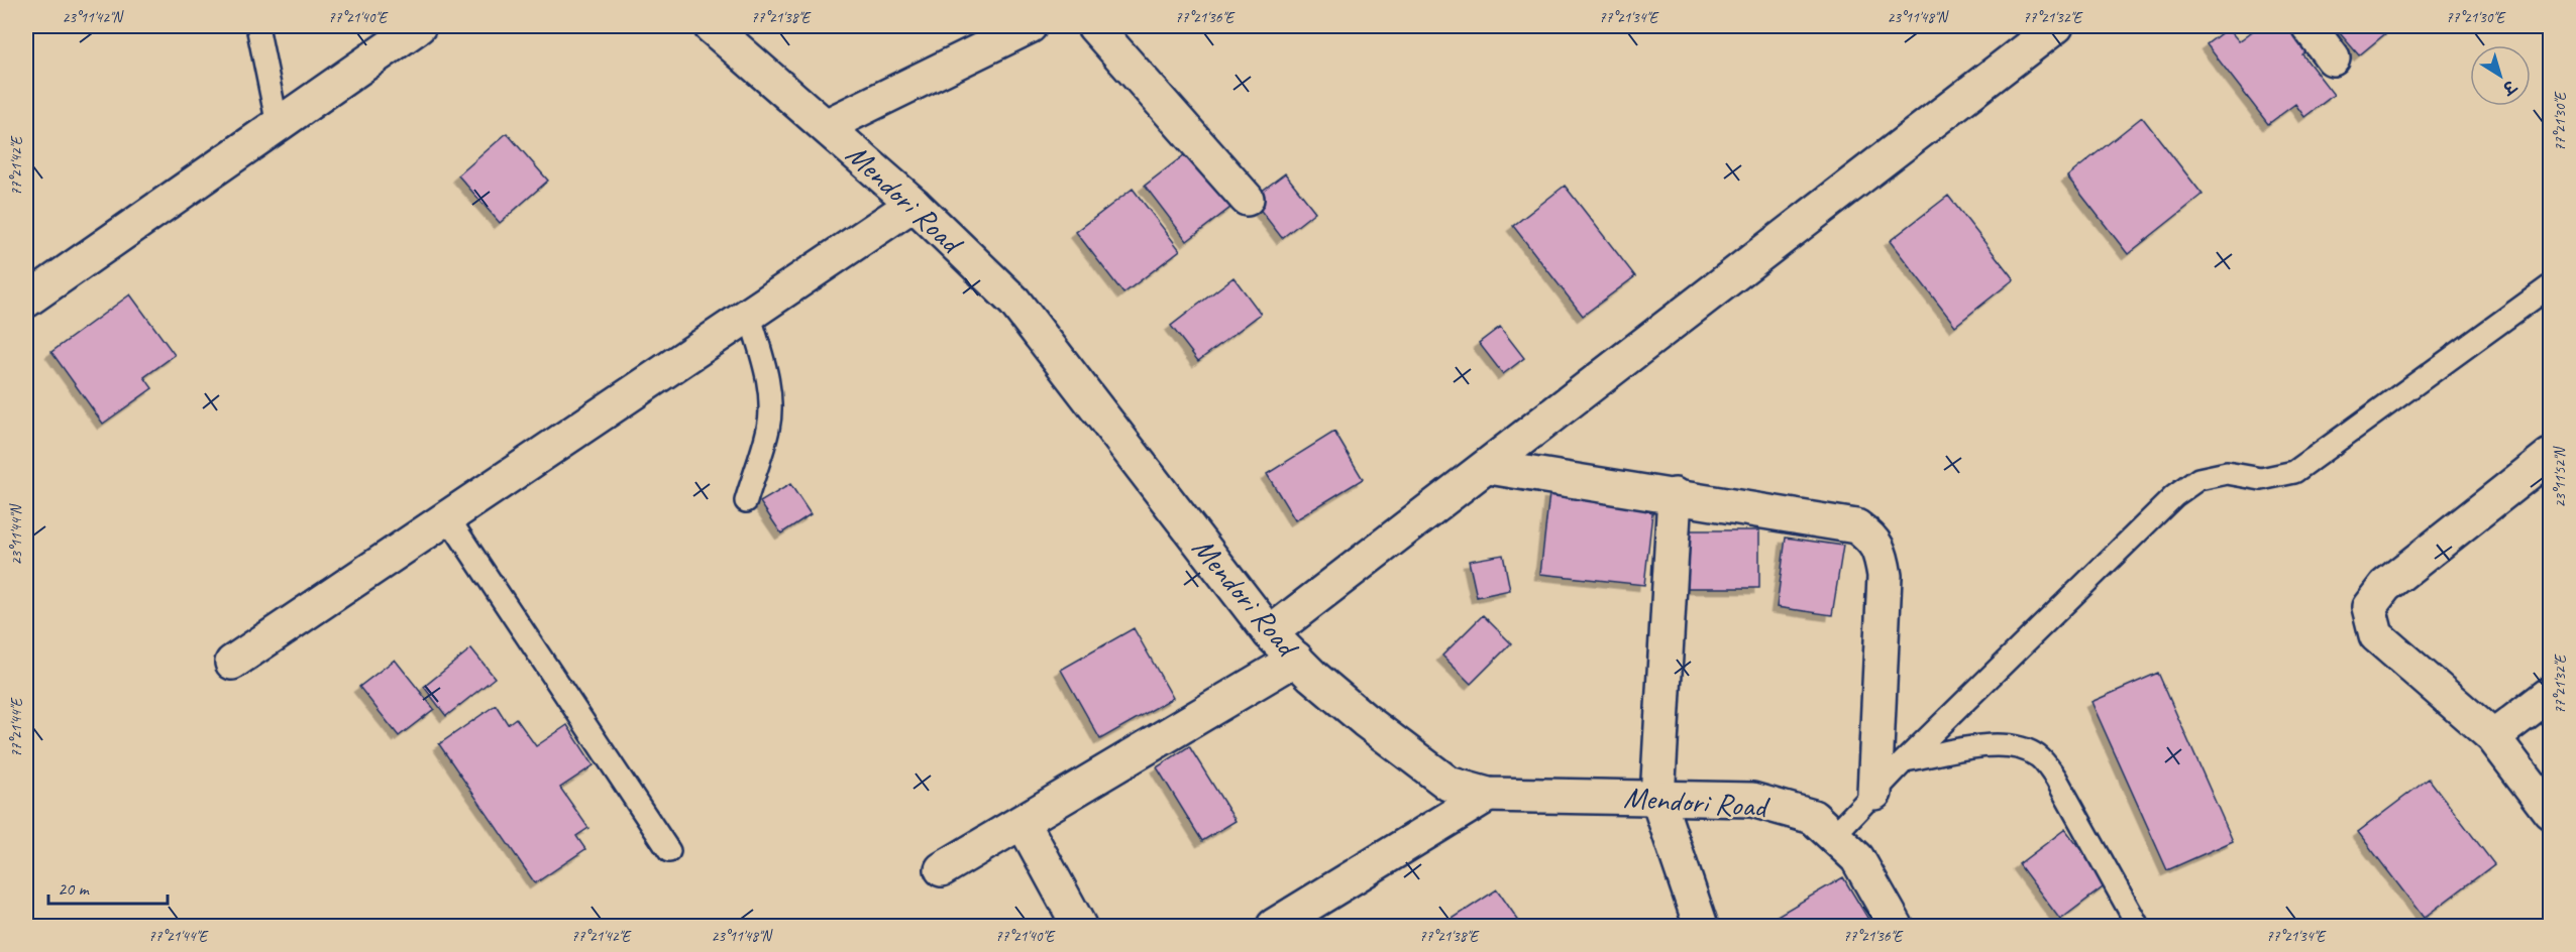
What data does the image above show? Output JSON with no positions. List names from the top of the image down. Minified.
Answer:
{"streets":{"street":["Mendori Road"]},"scale_bar":"20 m","north":"bottom right","coordinates":["23°11'42\"N","77°21'40\"E","77°21'38\"E","77°21'36\"E","77°21'34\"E","23°11'48\"N","77°21'32\"E","77°21'30\"E","77°21'42\"E","23°11'52\"N","23°11'44\"N","77°21'44\"E"]}
